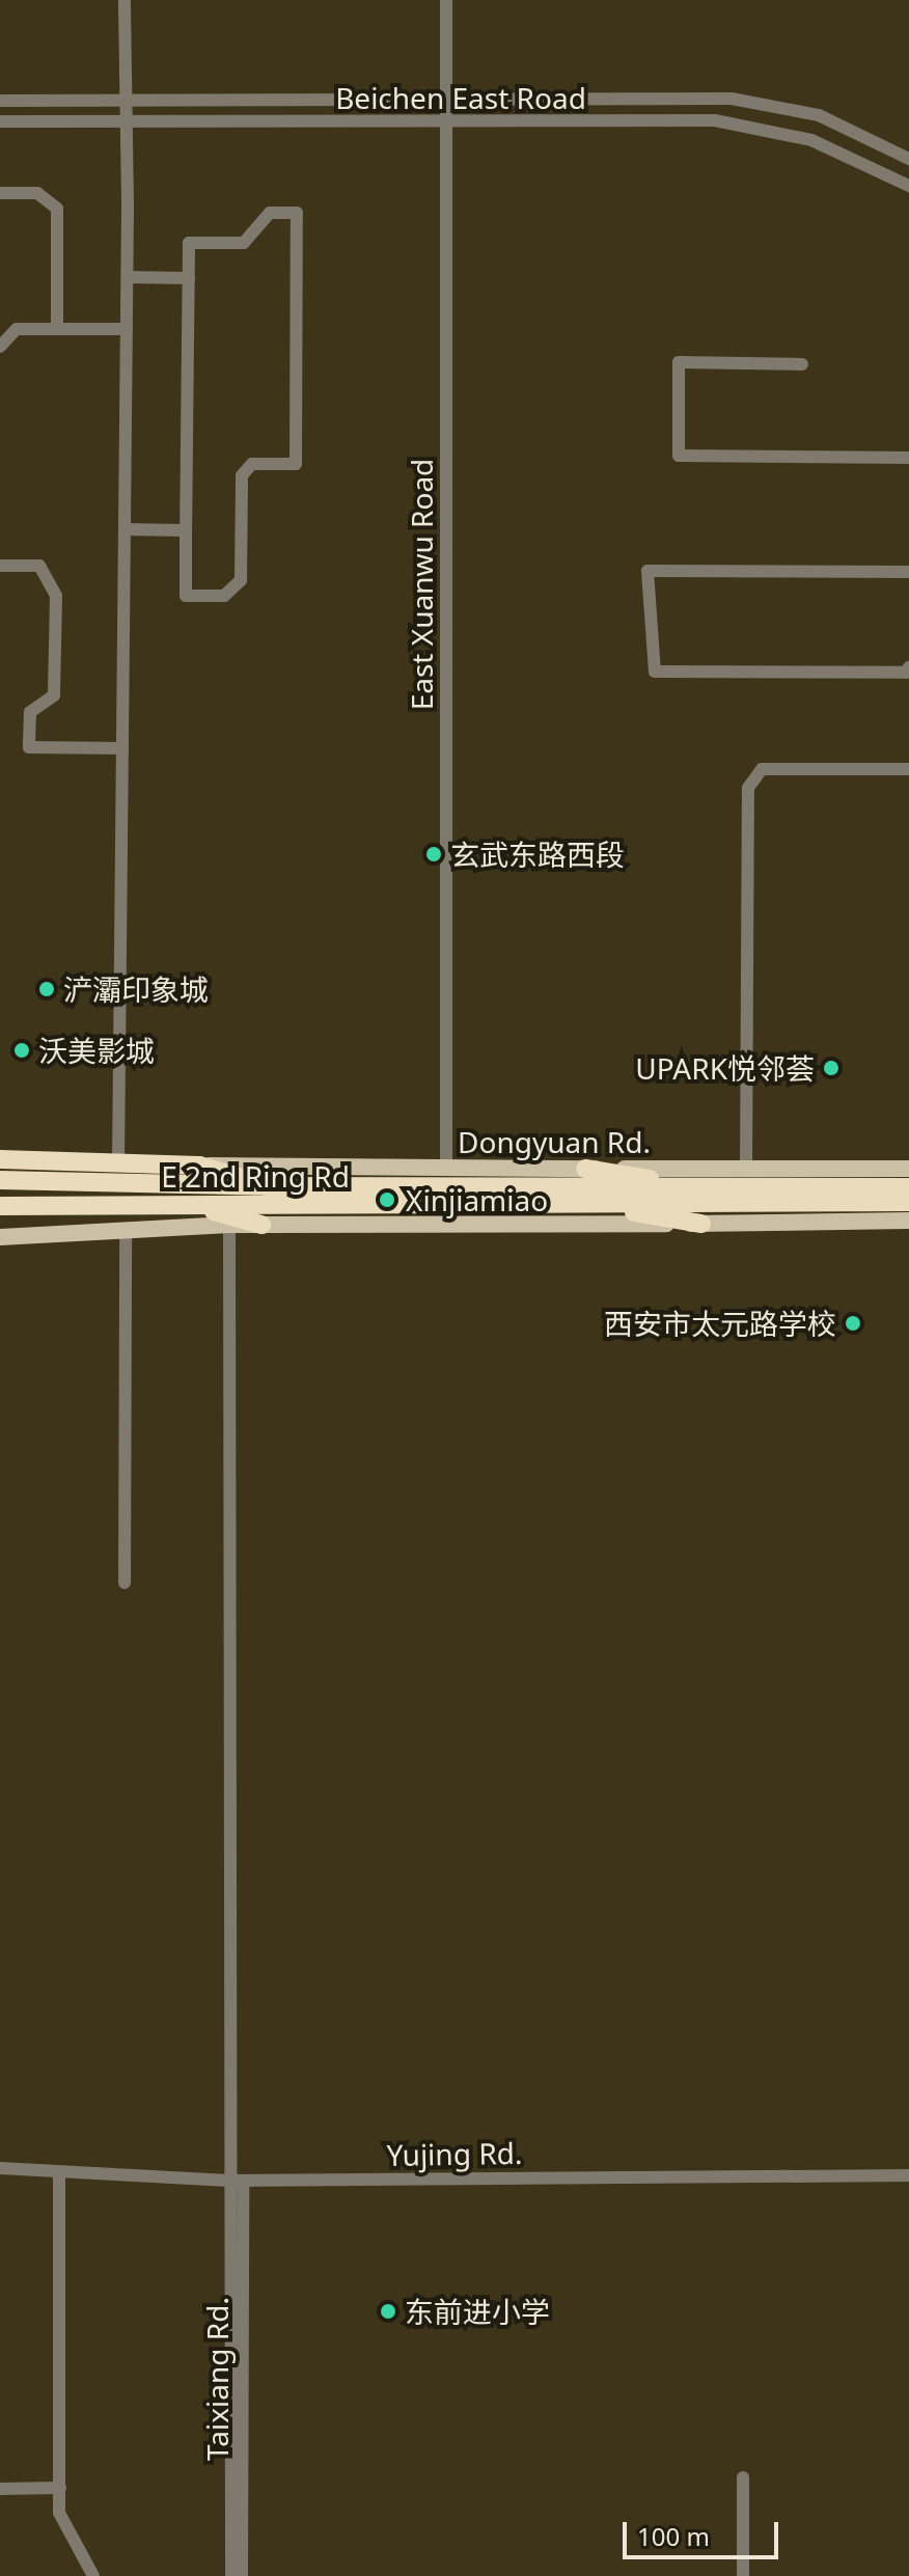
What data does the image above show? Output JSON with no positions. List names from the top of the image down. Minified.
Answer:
{"streets":{"highway":["E 2nd Ring Rd"],"main road":["Dongyuan Rd."],"street":["Beichen East Road","East Xuanwu Road","Yujing Rd.","Taixiang Rd."]},"crossings":[["Beichen East Road","East Xuanwu Road"],["East Xuanwu Road","Dongyuan Rd."],["Yujing Rd.","Taixiang Rd."]],"places":["玄武东路西段","浐灞印象城","沃美影城","UPARK悦邻荟","Xinjiamiao","西安市太元路学校","东前进小学"],"scale_bar":"100 m"}
